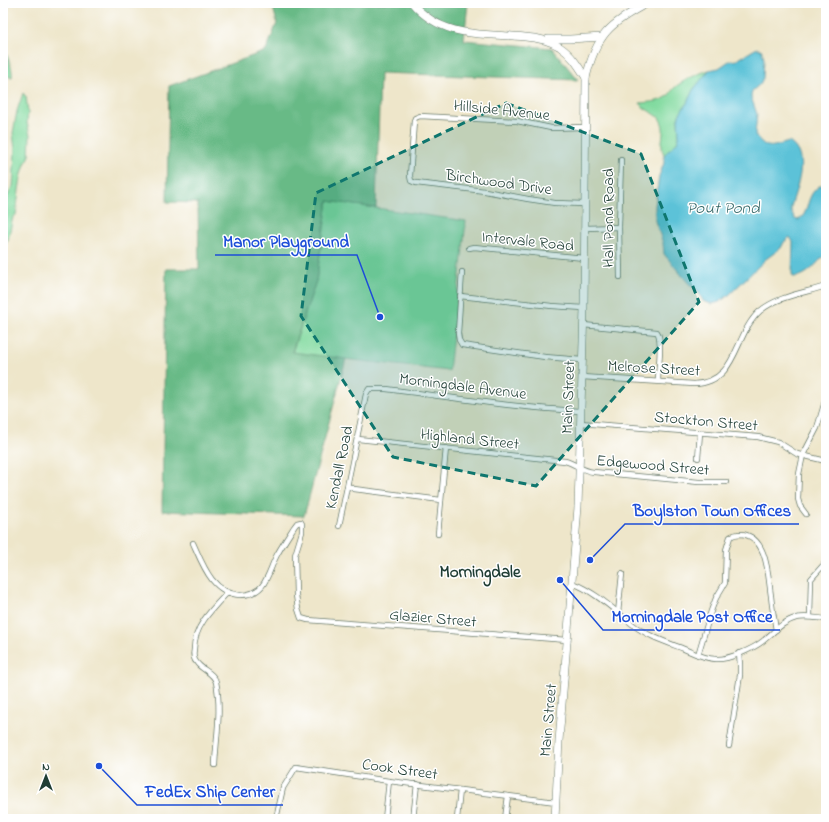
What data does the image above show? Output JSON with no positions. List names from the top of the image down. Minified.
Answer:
{"streets":{"main road":["Main Street"],"street":["Hillside Avenue","Birchwood Drive","Hall Pond Road","Intervale Road","Melrose Street","Morningdale Avenue","Stockton Street","Highland Street","Edgewood Street","Kendall Road","Glazier Street","Cook Street"]},"crossings":[["Hillside Avenue","Birchwood Drive"],["Hillside Avenue","Main Street"],["Birchwood Drive","Main Street"],["Intervale Road","Main Street"],["Melrose Street","Main Street"],["Morningdale Avenue","Main Street"],["Morningdale Avenue","Kendall Road"],["Main Street","Stockton Street"],["Main Street","Highland Street"],["Main Street","Edgewood Street"],["Main Street","Glazier Street"],["Main Street","Cook Street"],["Highland Street","Edgewood Street"],["Highland Street","Kendall Road"]],"districts":["Morningdale"],"water":["Pout Pond"],"places":["Manor Playground","Boylston Town Offices","Morningdale Post Office","FedEx Ship Center"],"north":"top"}
